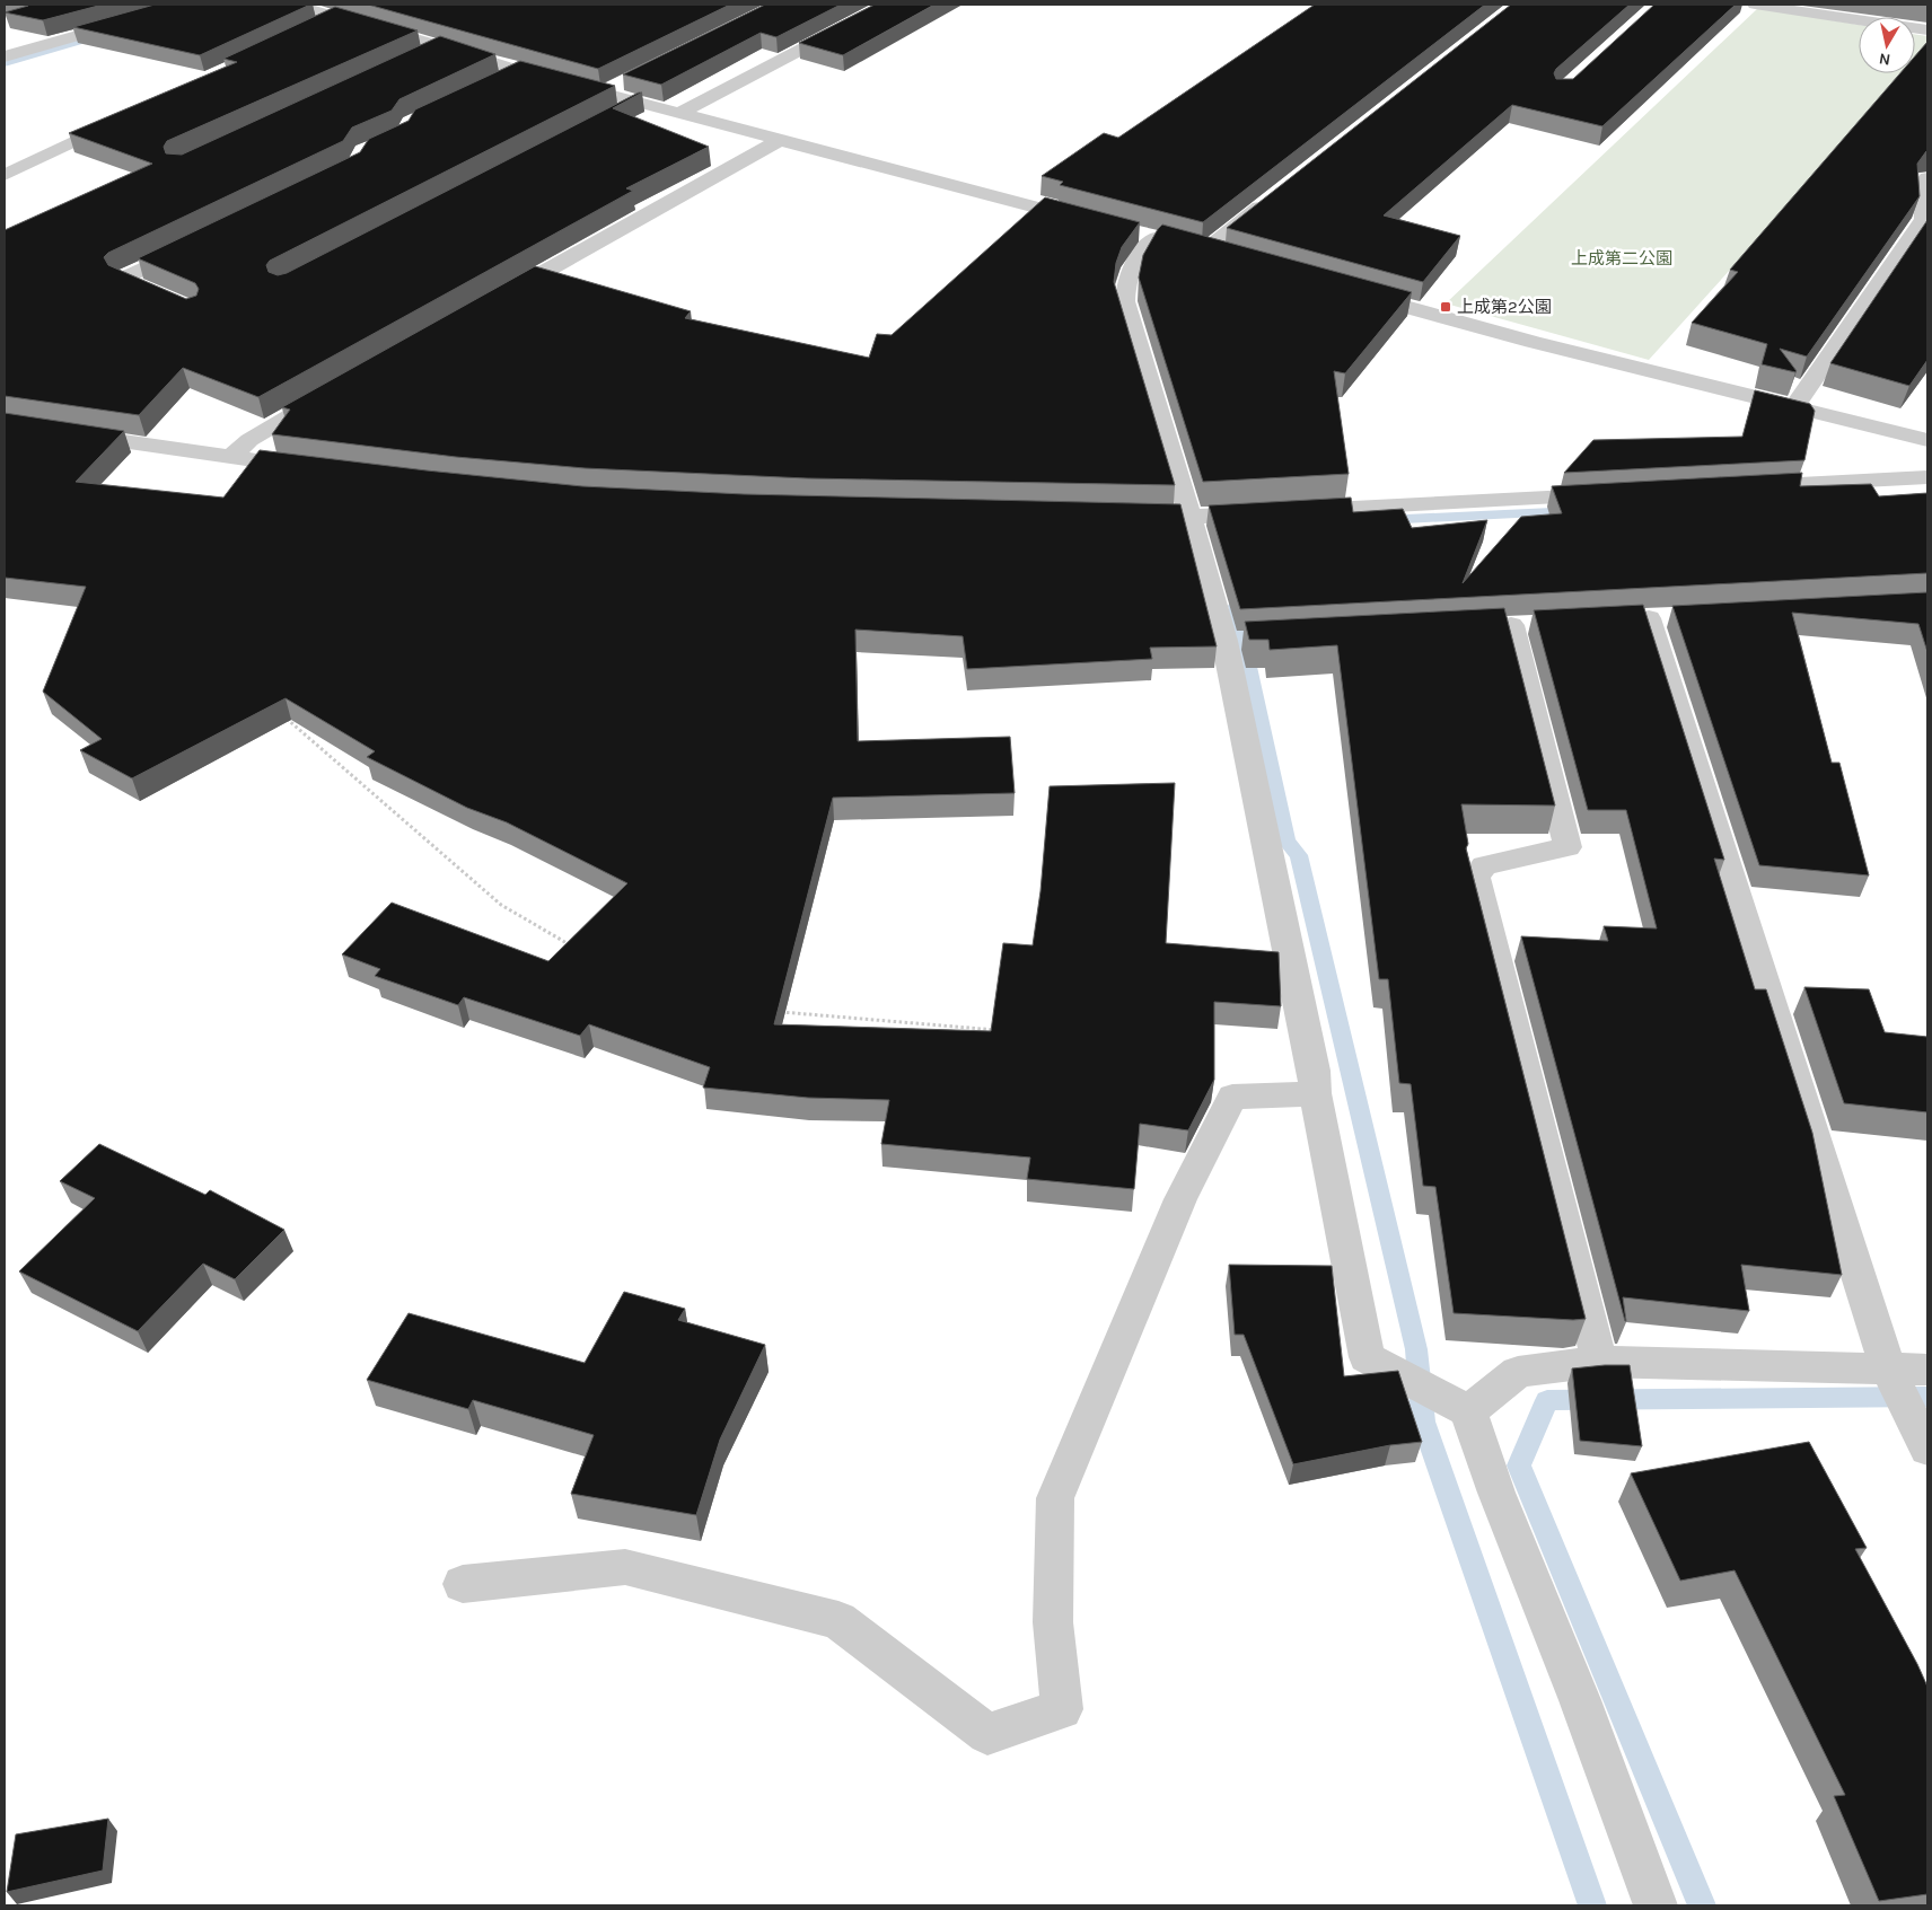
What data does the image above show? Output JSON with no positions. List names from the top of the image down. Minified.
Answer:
{"parks":["上成第二公園"],"places":{"transit":["上成第2公園"]},"north":"bottom"}
